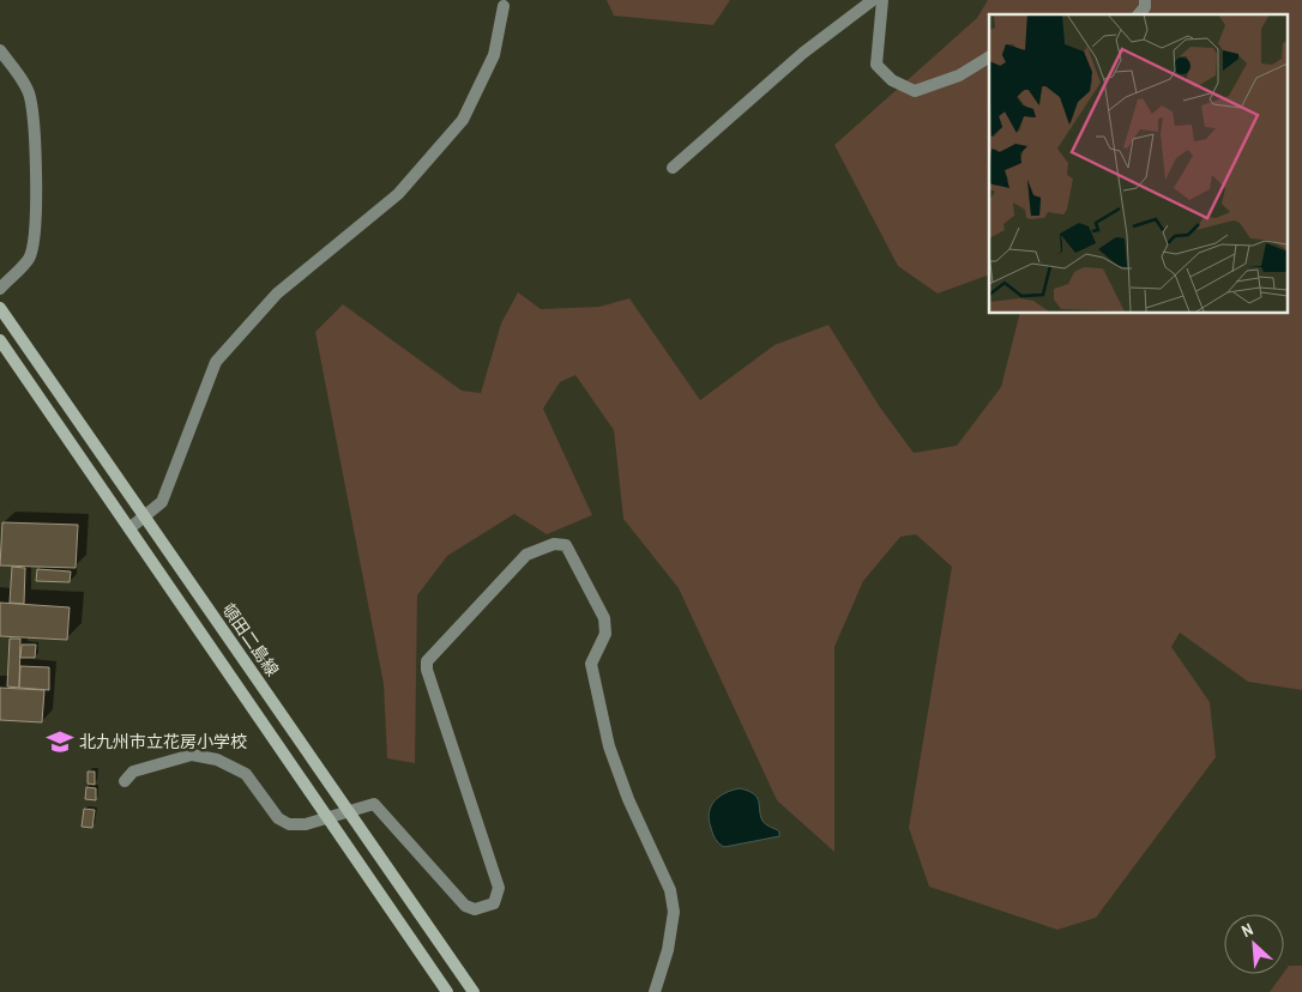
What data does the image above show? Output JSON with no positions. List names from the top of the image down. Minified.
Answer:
{"streets":{"main road":["頓田二島線"]},"places":{"school or university":["北九州市立花房小学校"]},"north":"top left"}
